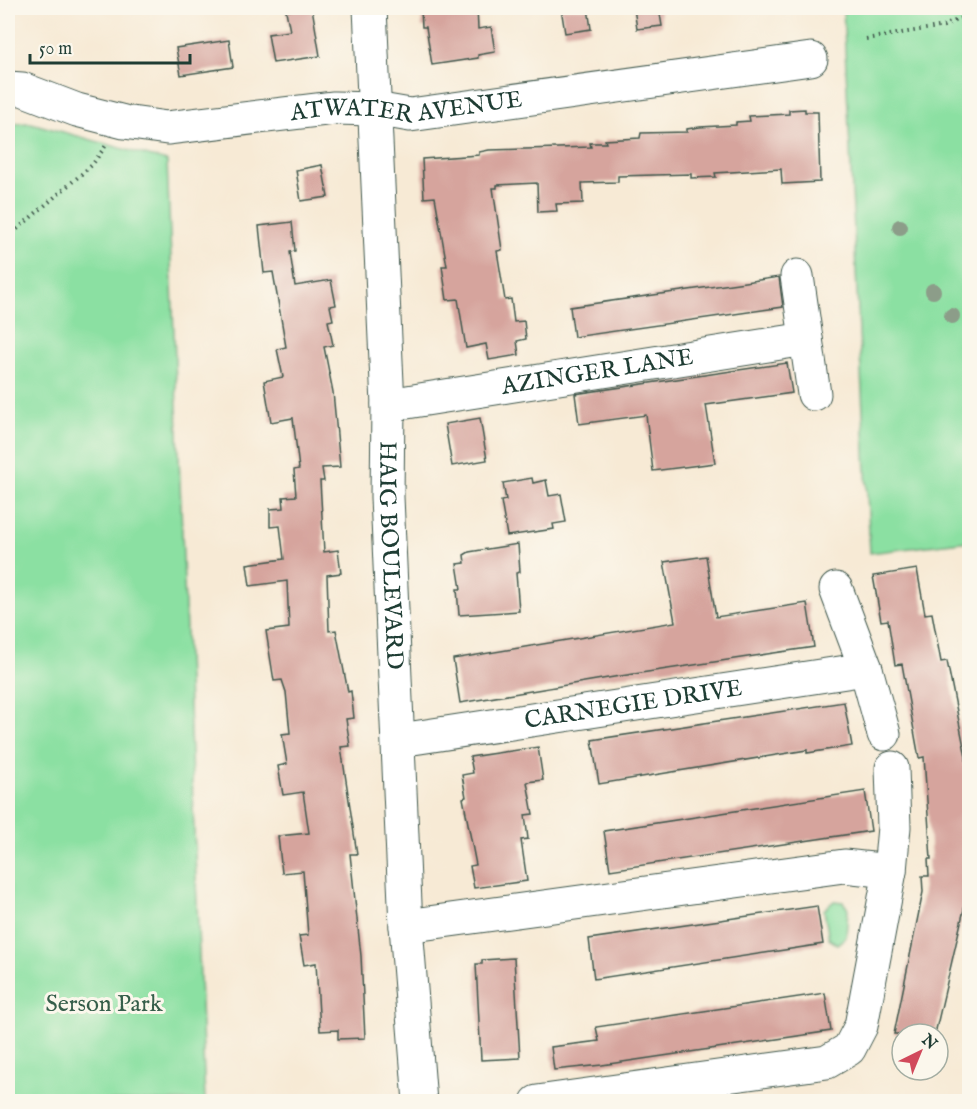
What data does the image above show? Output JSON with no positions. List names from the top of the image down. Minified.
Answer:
{"streets":{"street":["ATWATER AVENUE","AZINGER LANE","HAIG BOULEVARD","CARNEGIE DRIVE"]},"crossings":[["ATWATER AVENUE","HAIG BOULEVARD"],["AZINGER LANE","HAIG BOULEVARD"],["HAIG BOULEVARD","CARNEGIE DRIVE"]],"parks":["Serson Park"],"scale_bar":"50 m","north":"top right"}
